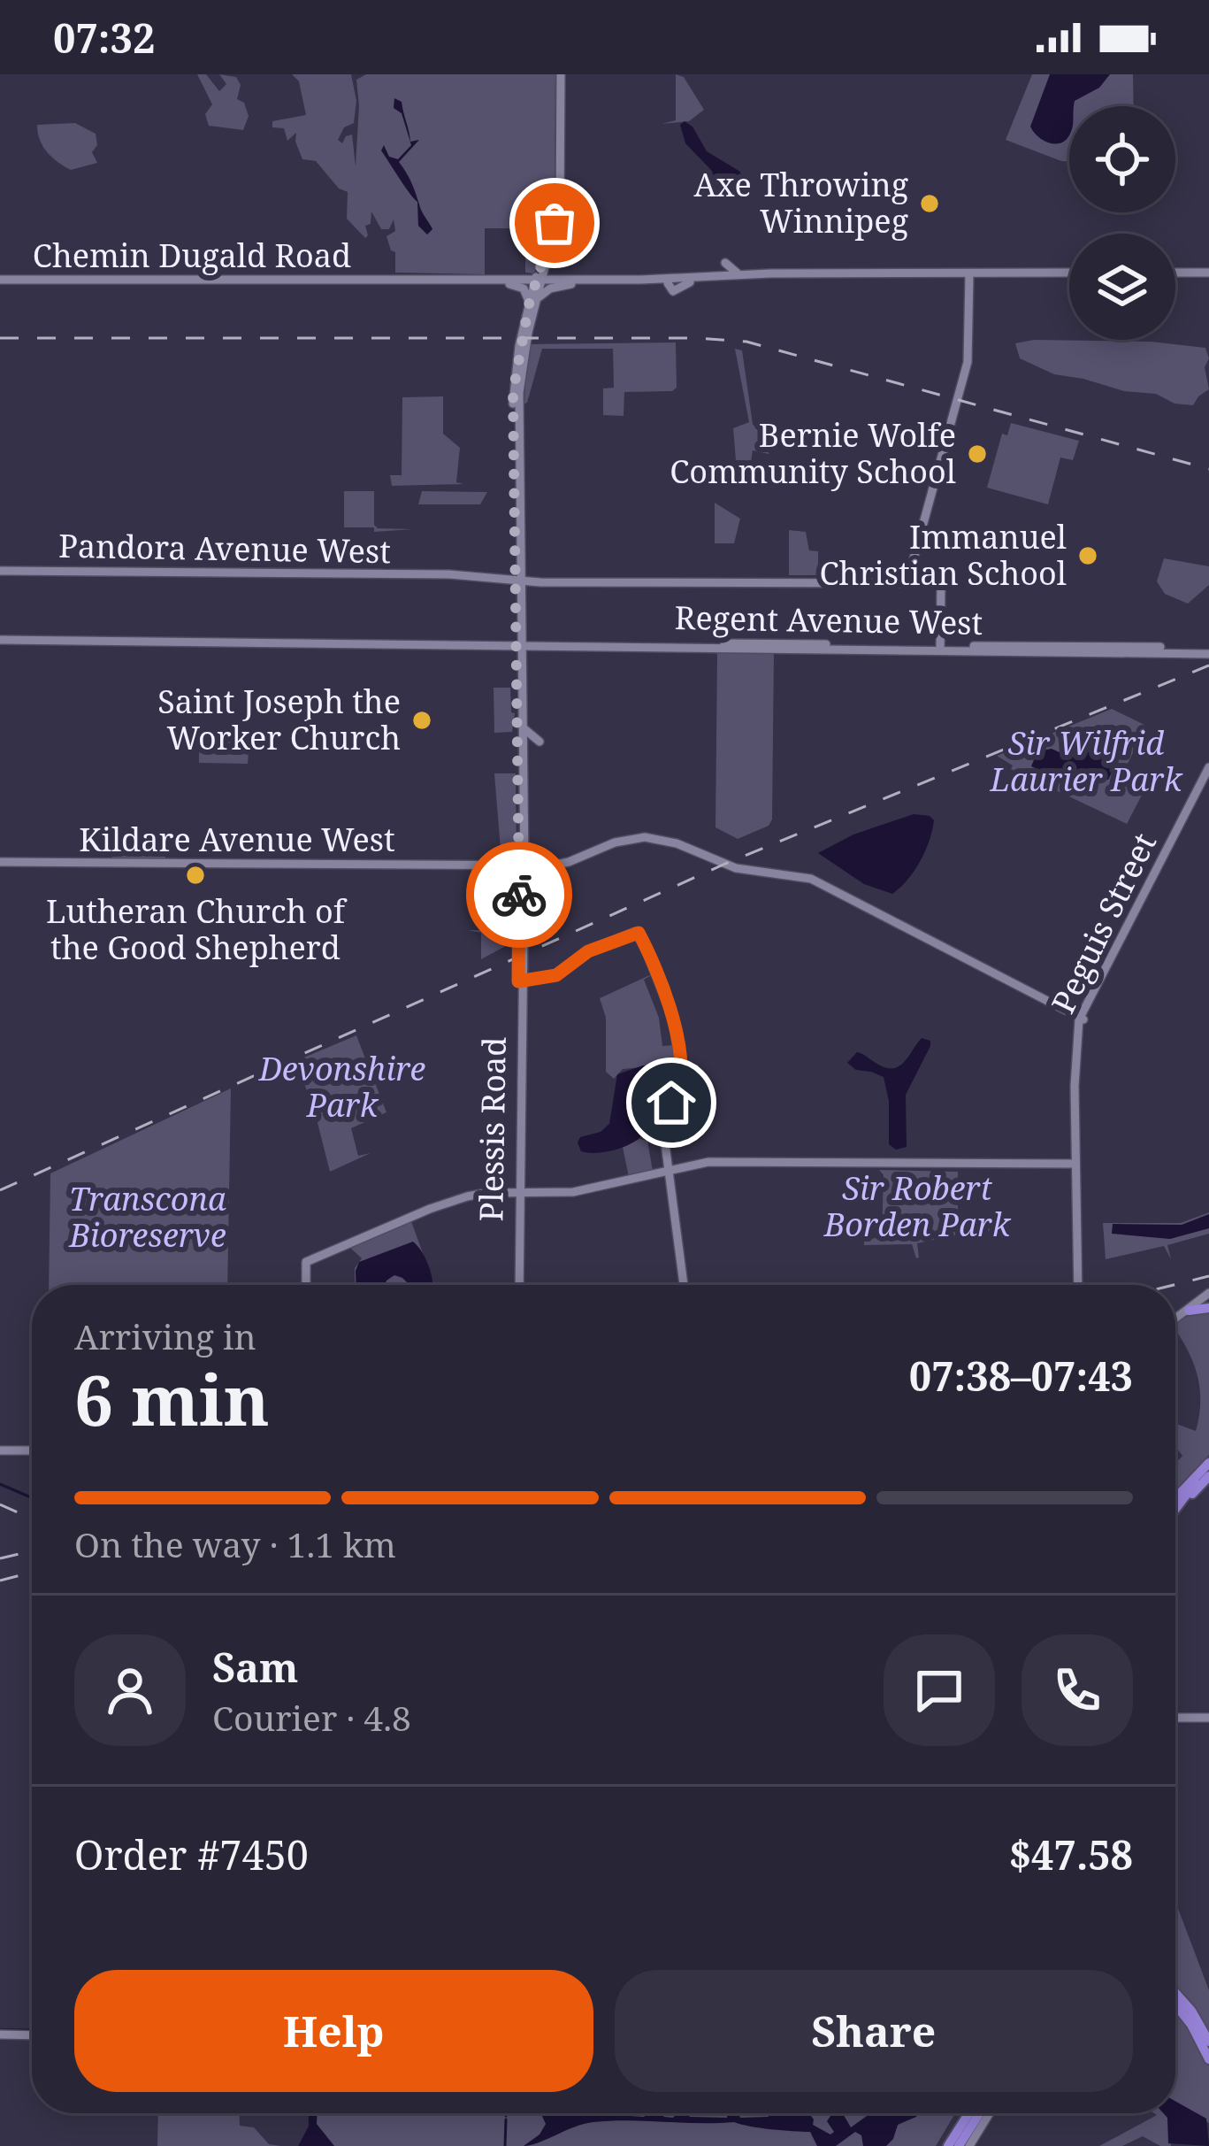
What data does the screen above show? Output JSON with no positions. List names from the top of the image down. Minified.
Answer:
{"streets":{"main road":["Chemin Dugald Road","Pandora Avenue West","Regent Avenue West","Kildare Avenue West","Peguis Street","Plessis Road"]},"crossings":[["Chemin Dugald Road","Plessis Road"],["Pandora Avenue West","Plessis Road"],["Regent Avenue West","Plessis Road"],["Kildare Avenue West","Peguis Street"],["Kildare Avenue West","Plessis Road"]],"parks":["Sir Wilfrid Laurier Park","Devonshire Park","Sir Robert Borden Park","Transcona Bioreserve"],"places":["Axe Throwing Winnipeg","Bernie Wolfe Community School","Immanuel Christian School","Saint Joseph the Worker Church","Lutheran Church of the Good Shepherd"],"page":{"status":"07:32","heading":["6 min","Arriving in","07:38–07:43"],"panel":["Sam","Courier · 4.8","Order #7450","$47.58"],"bar":"On the way · 1.1 km","buttons":["Help","Share"]}}
